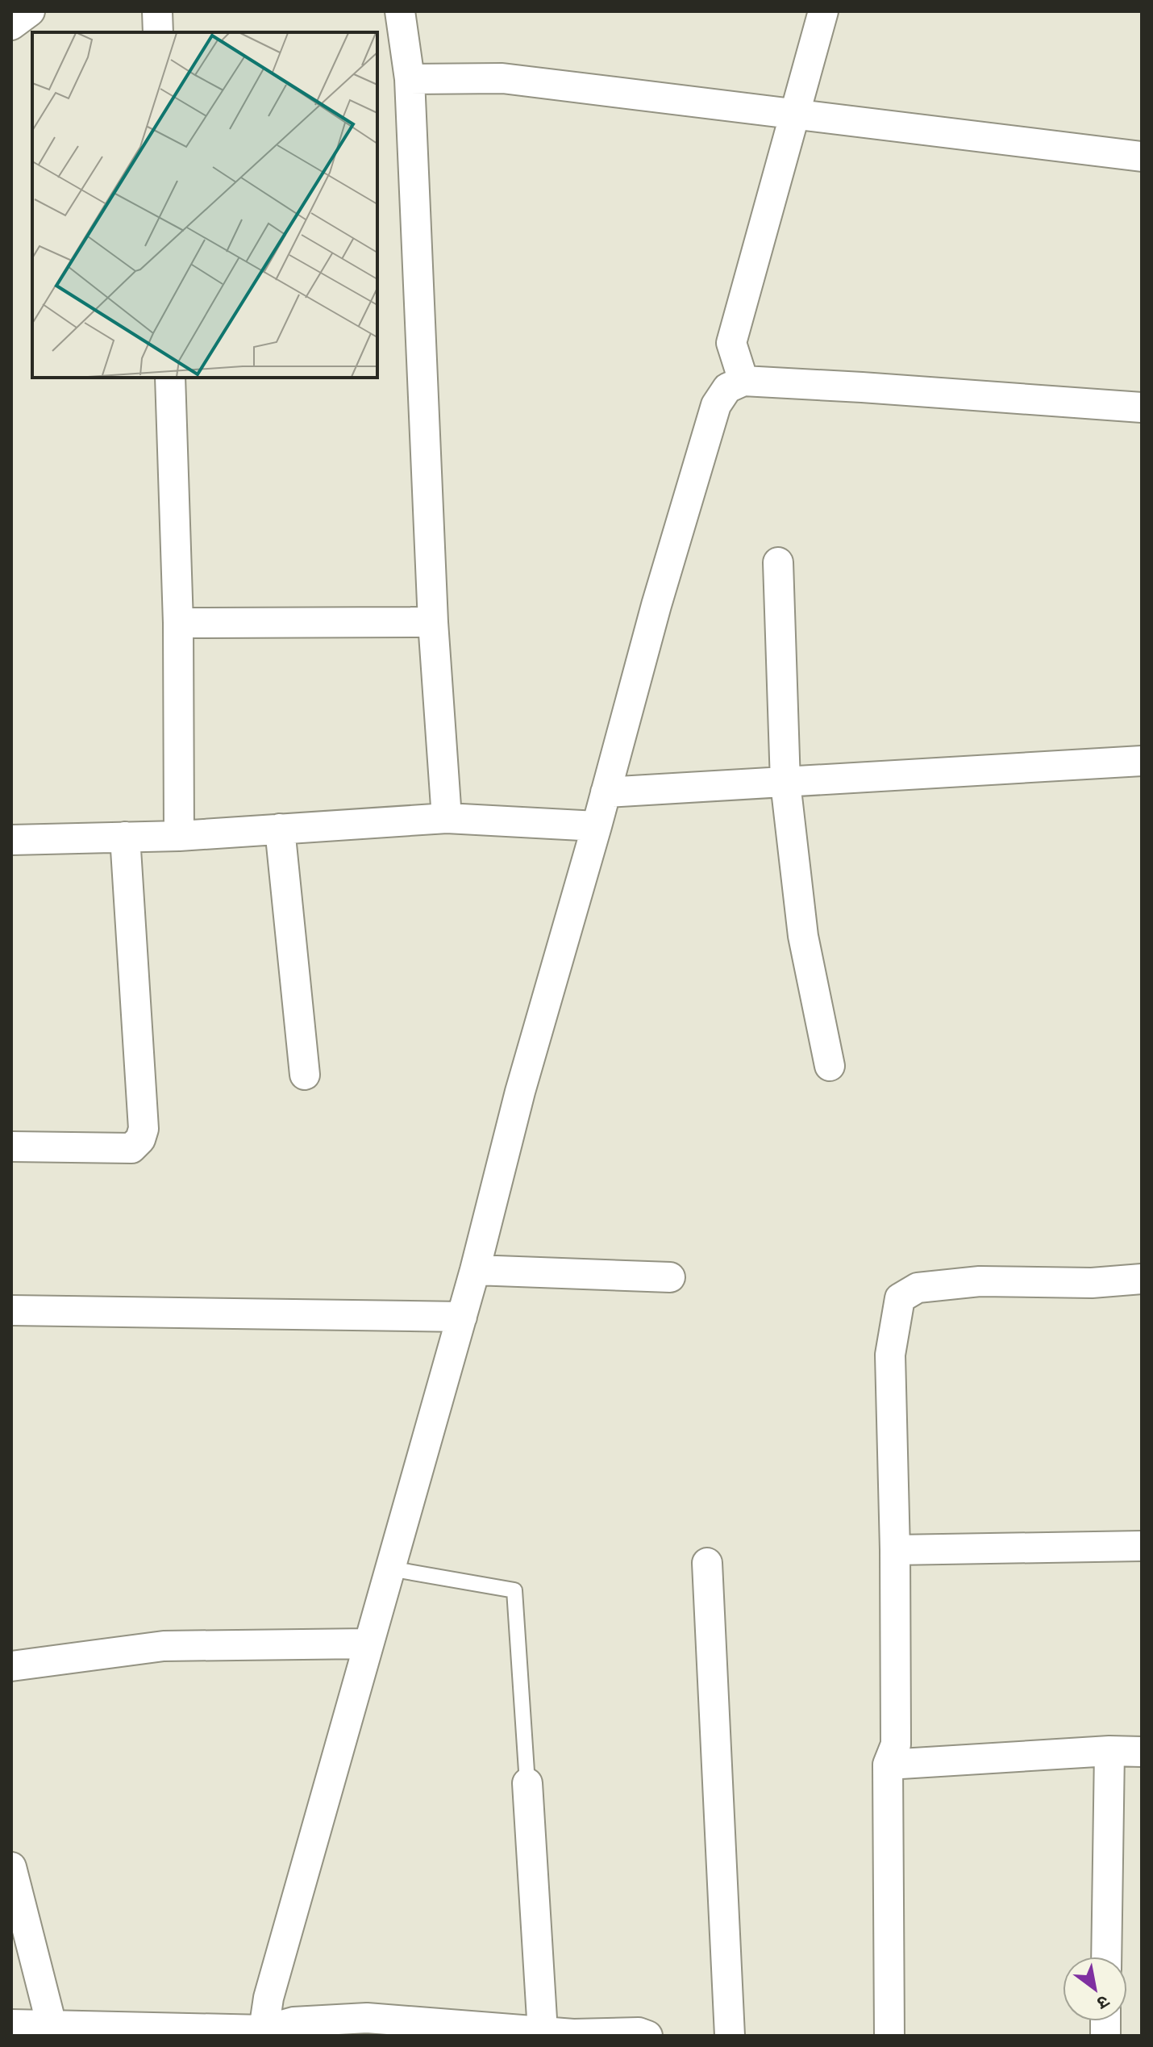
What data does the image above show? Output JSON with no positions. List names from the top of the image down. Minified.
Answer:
{"north":"bottom right"}
